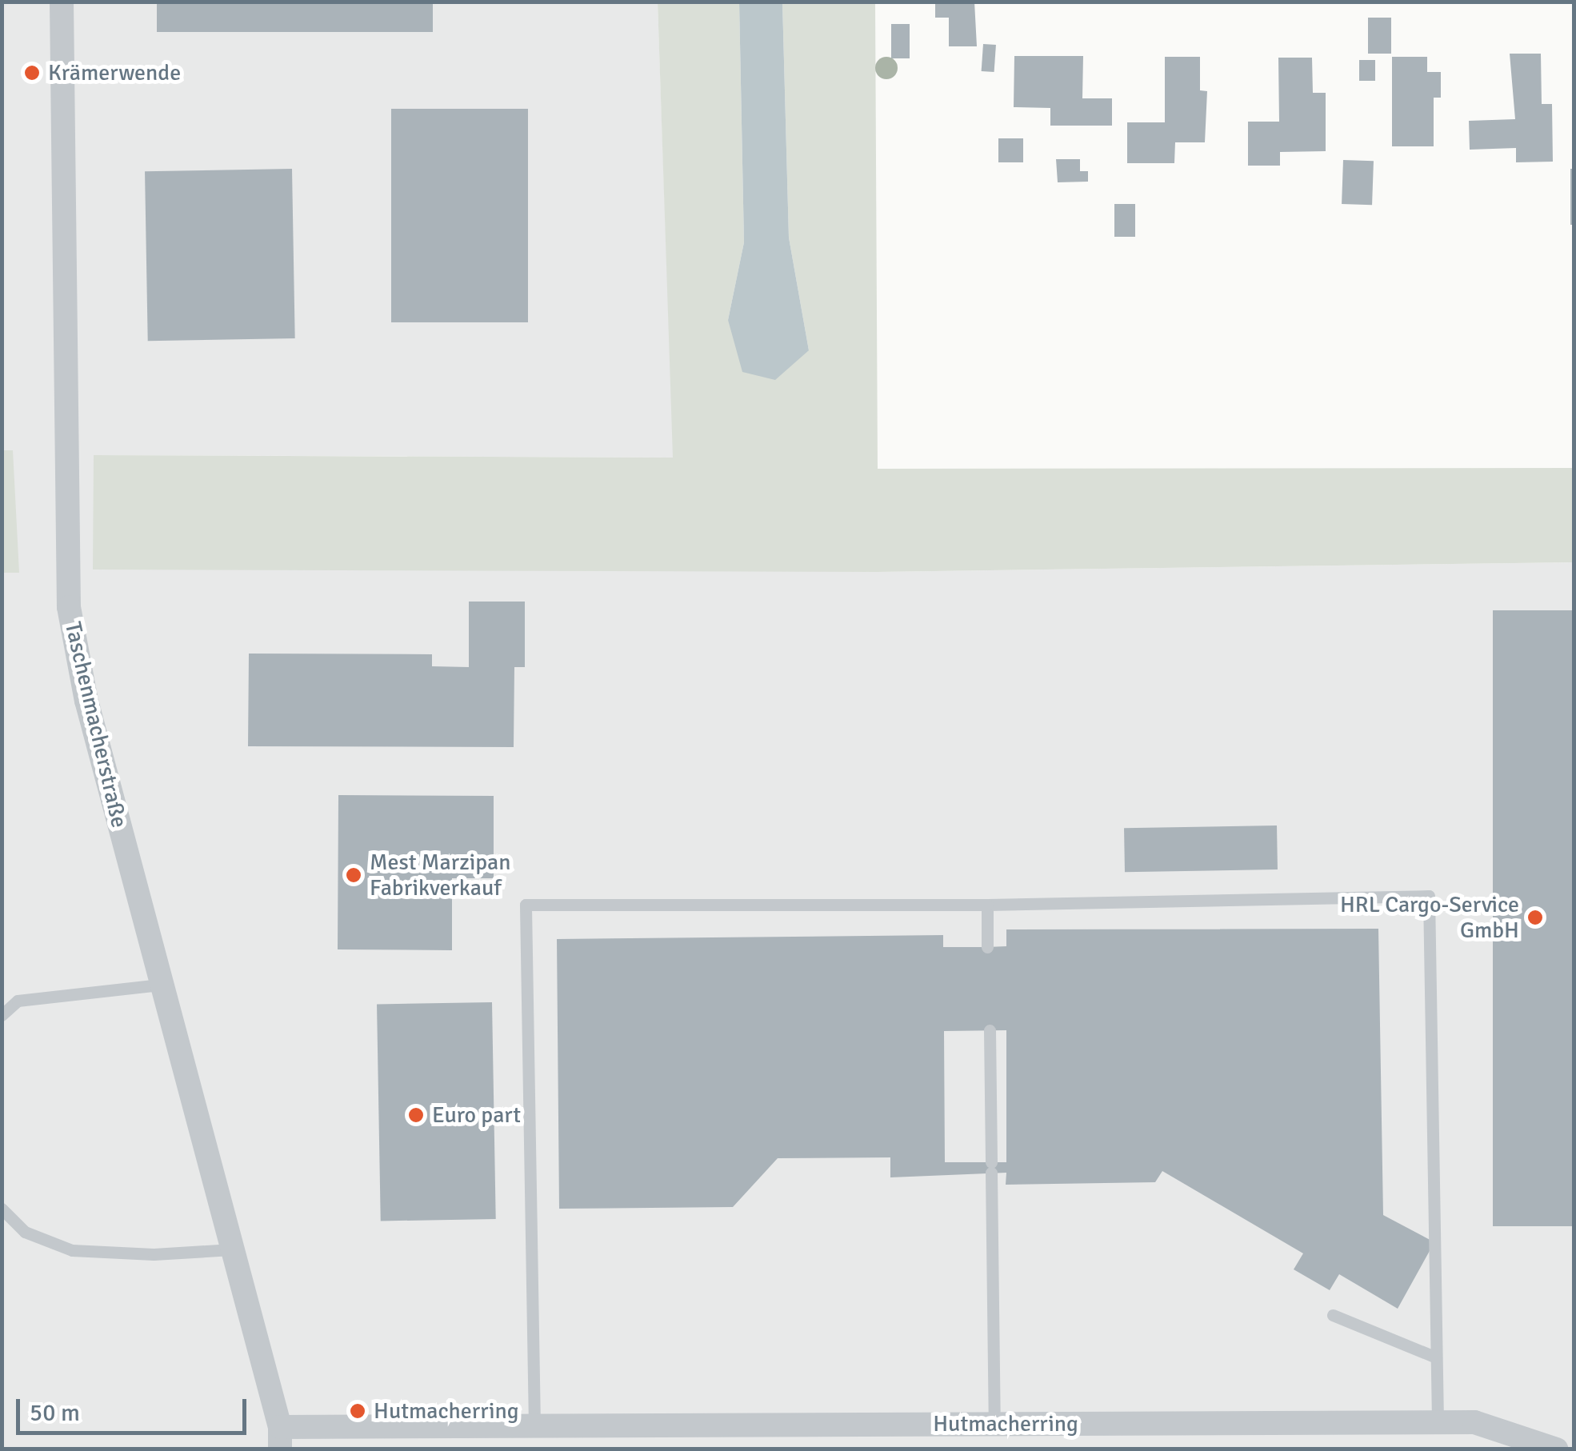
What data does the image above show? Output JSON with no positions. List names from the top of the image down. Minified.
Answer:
{"streets":{"street":["Taschenmacherstraße","Hutmacherring"]},"crossings":[["Taschenmacherstraße","Hutmacherring"]],"places":["Krämerwende","Mest Marzipan Fabrikverkauf","HRL Cargo-Service GmbH","Euro part","Hutmacherring"],"scale_bar":"50 m"}
